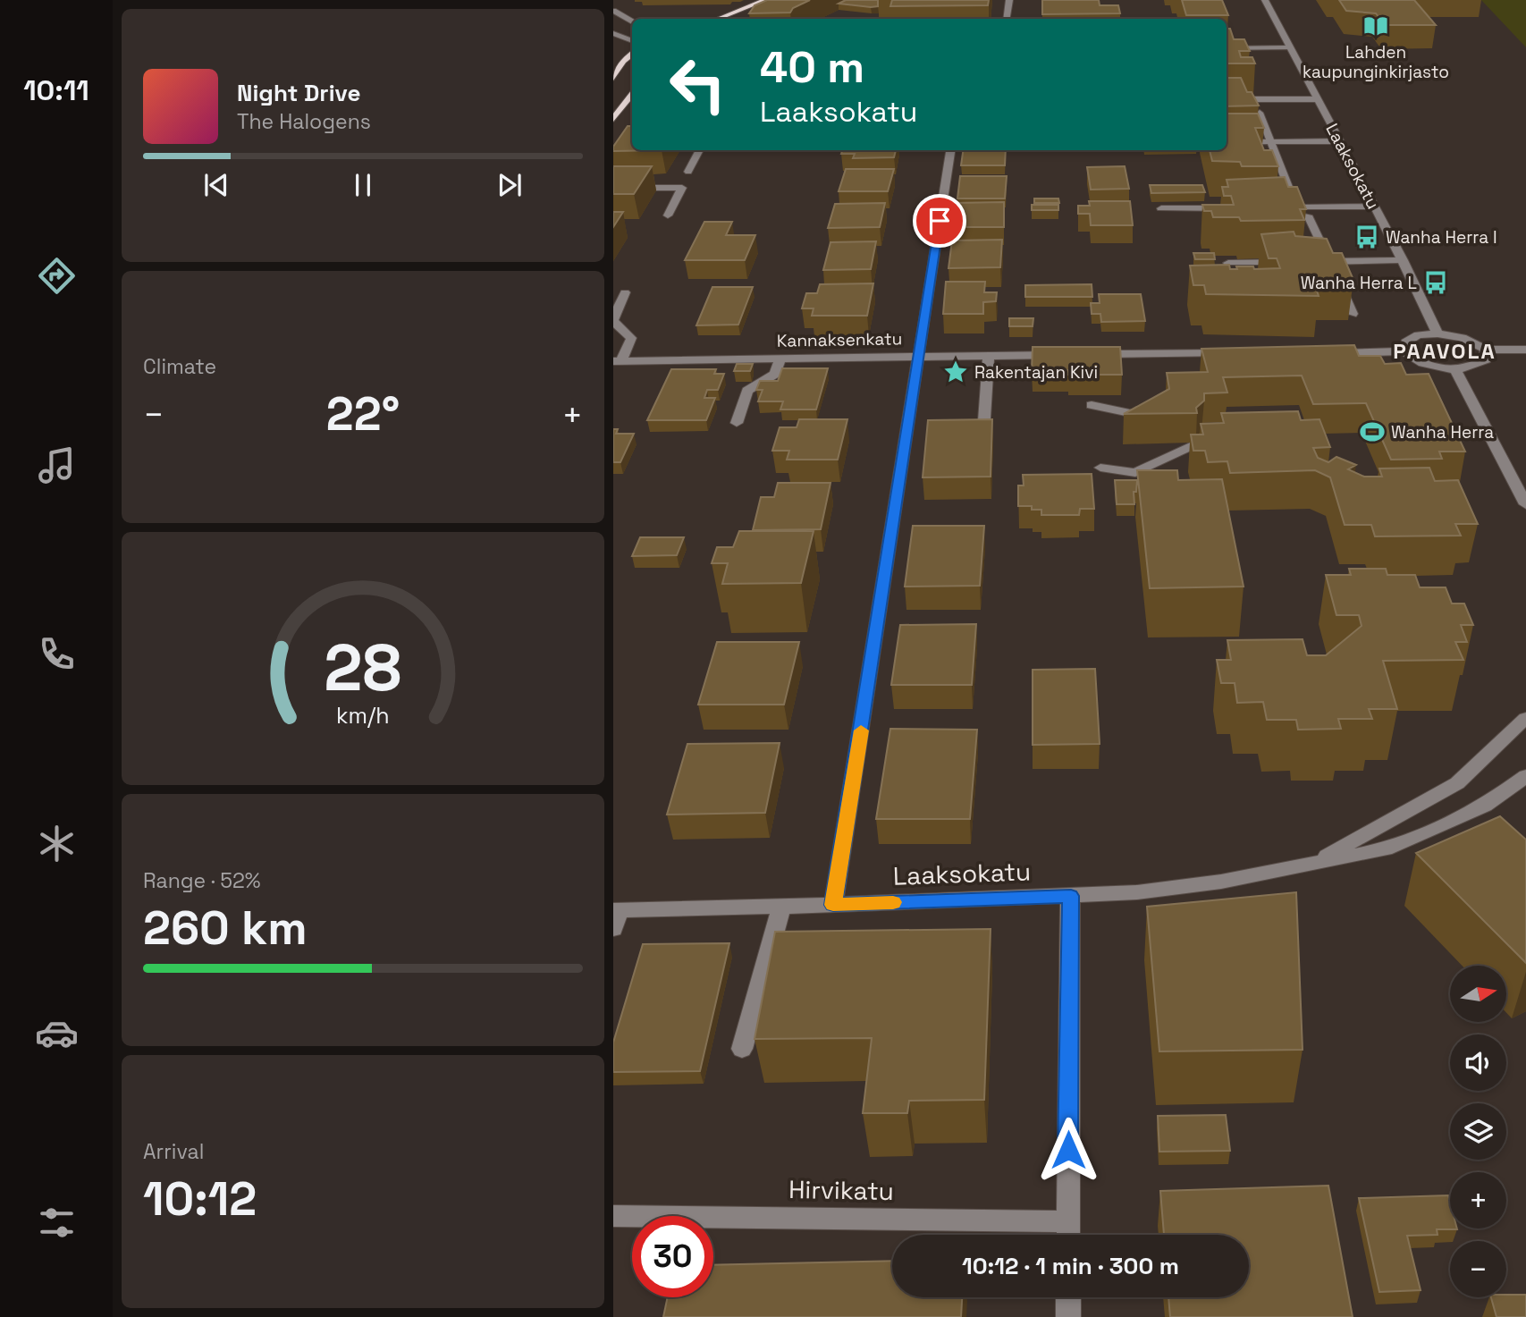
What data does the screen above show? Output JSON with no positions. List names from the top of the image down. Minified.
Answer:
{"streets":{"street":["Laaksokatu","Kannaksenkatu","Hirvikatu"]},"districts":["PAAVOLA"],"places":{"library":["Lahden kaupunginkirjasto"],"bus stop":["Wanha Herra I","Wanha Herra L"],"place":["Rakentajan Kivi"],"sports":["Wanha Herra"]},"north":"right","page":{"tabs":"10:11","turn":["40 m","Laaksokatu"],"song":["Night Drive","The Halogens"],"tile":["Climate",["Range · 52%","260 km"],["Arrival","10:12"]],"heat":["−","22°","+"],"map_buttons":["+","−"],"limit":"30","trip":"10:12 · 1 min · 300 m","gauge":["28","km/h"]}}
